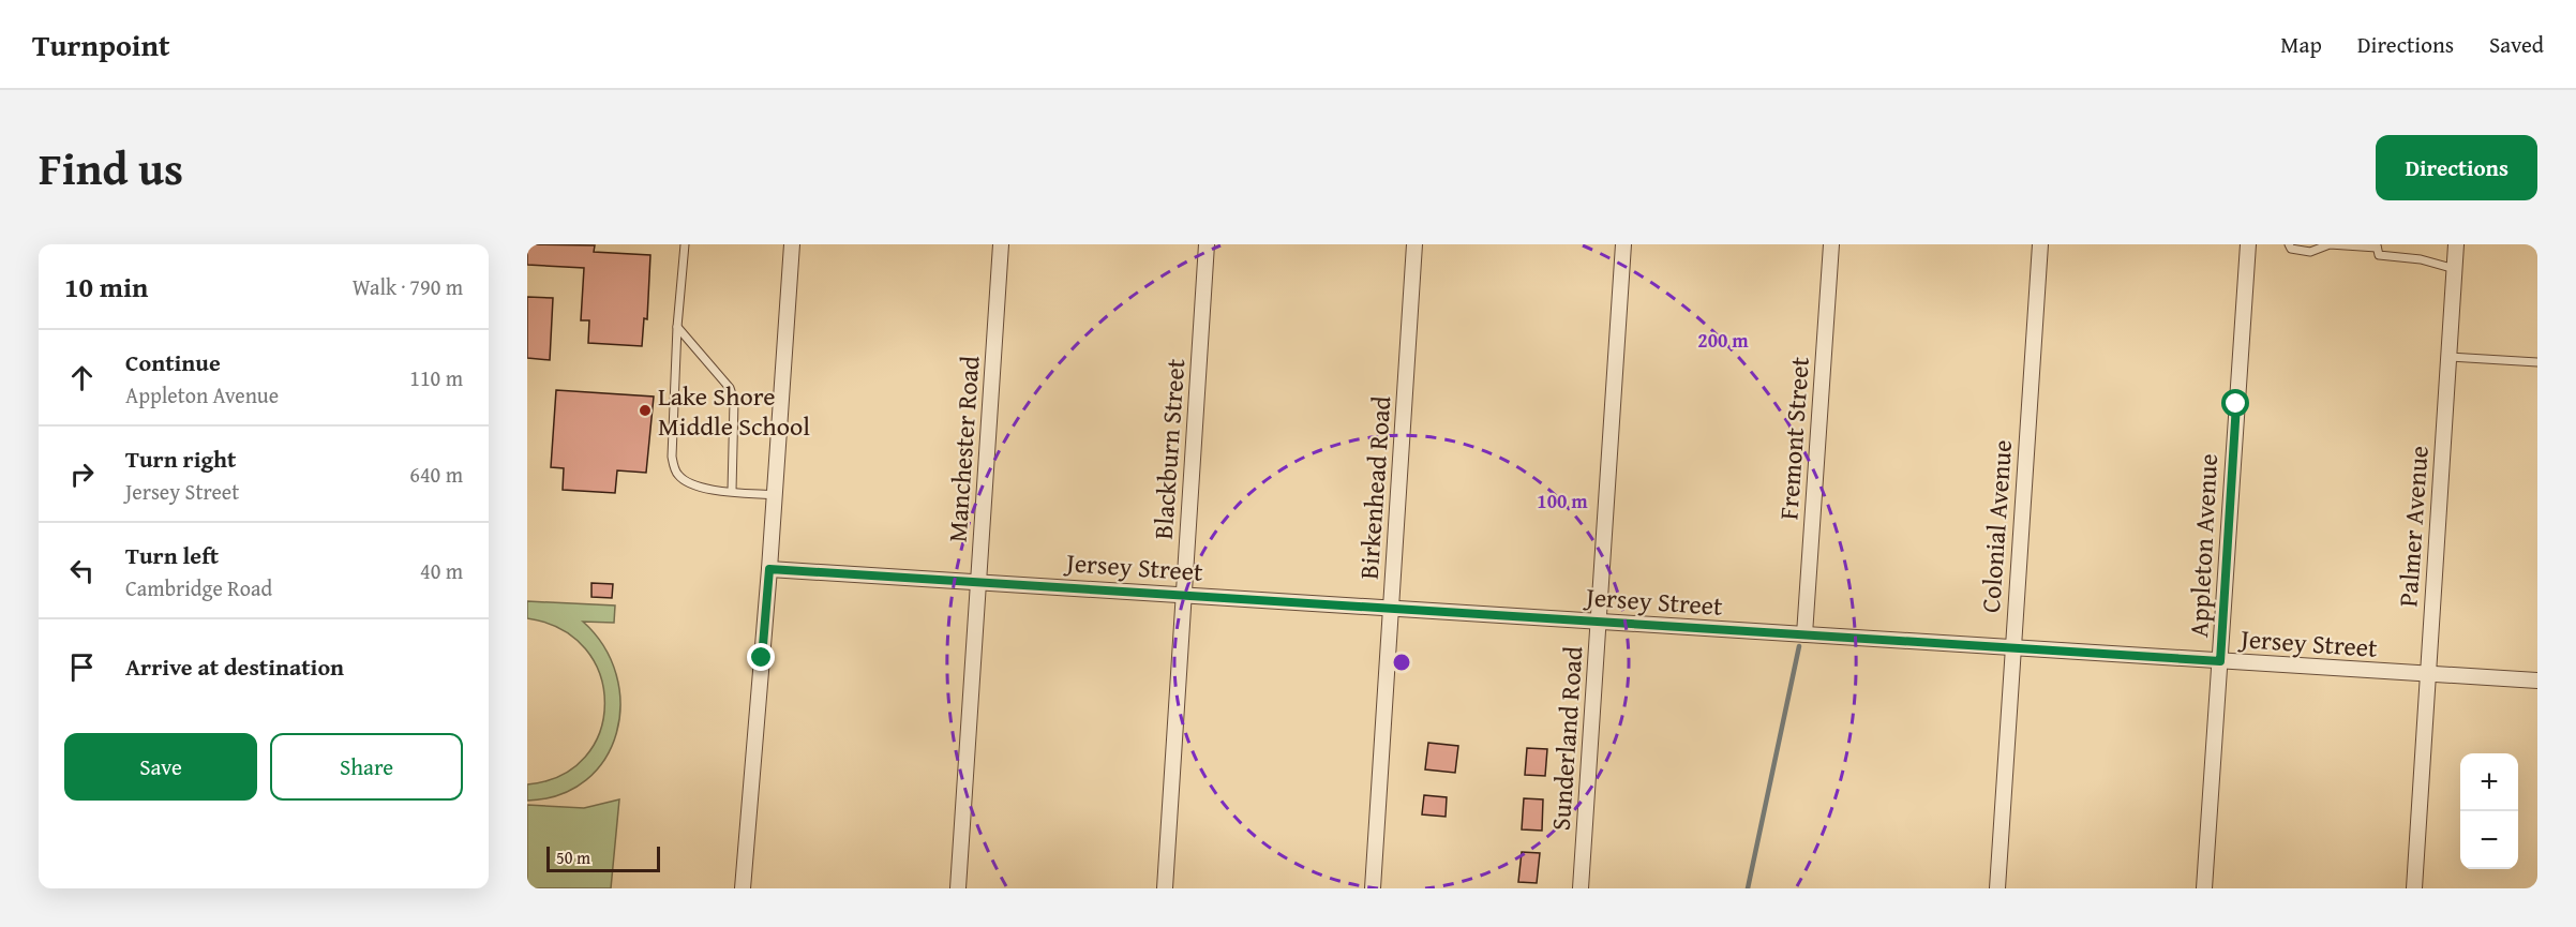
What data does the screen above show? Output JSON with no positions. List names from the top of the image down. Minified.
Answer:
{"streets":{"street":["Fremont Street","Manchester Road","Blackburn Street","Birkenhead Road","Colonial Avenue","Palmer Avenue","Appleton Avenue","Jersey Street","Sunderland Road"]},"crossings":[["Fremont Street","Jersey Street"],["Manchester Road","Jersey Street"],["Blackburn Street","Jersey Street"],["Birkenhead Road","Jersey Street"],["Colonial Avenue","Jersey Street"],["Palmer Avenue","Jersey Street"],["Appleton Avenue","Jersey Street"],["Jersey Street","Sunderland Road"]],"places":["Lake Shore Middle School"],"scale_bar":"50 m","page":{"header":"Turnpoint","nav":["Map","Directions","Saved"],"title":"Find us","buttons":["Directions",["Save","Share"]],"heading":["10 min","Walk · 790 m"],"list":[["Continue","Appleton Avenue","110 m"],["Turn right","Jersey Street","640 m"],["Turn left","Cambridge Road","40 m"],"Arrive at destination"],"map_buttons":["+","−"],"scale":"50 m"},"rings":["200 m","100 m"]}
